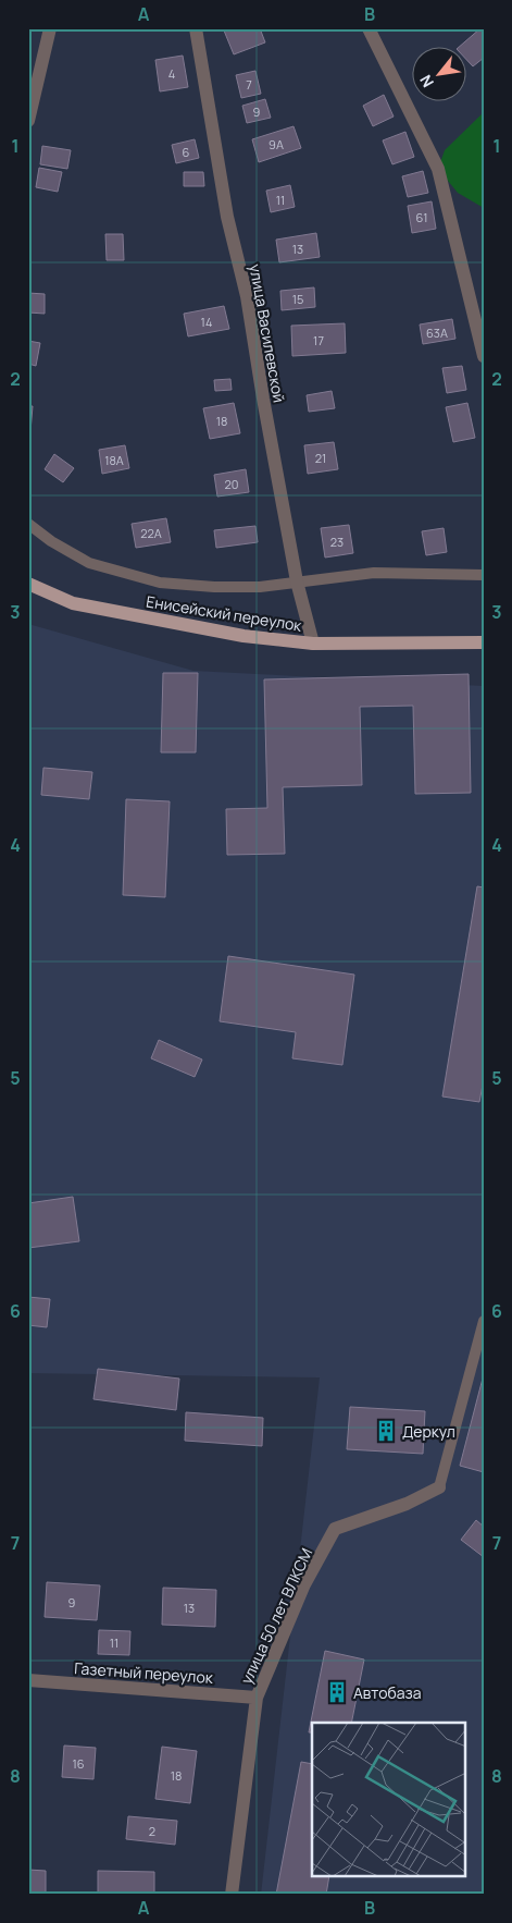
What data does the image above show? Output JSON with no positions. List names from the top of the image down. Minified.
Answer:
{"streets":{"main road":["Енисейский переулок"],"street":["улица Василевской","улица 50 лет ВЛКСМ","Газетный переулок"]},"crossings":[["улица Василевской","Енисейский переулок"],["улица 50 лет ВЛКСМ","Газетный переулок"]],"places":{"building":["Деркул","Автобаза"]},"house_numbers":["4","7","9","9А","6","11","61","13","15","14","63А","17","18","21","18А","20","22А","23","9","13","11","16","18","2"],"north":"bottom left","grid":{"columns":["A","B"],"rows":["1","2","3","4","5","6","7","8"]}}
